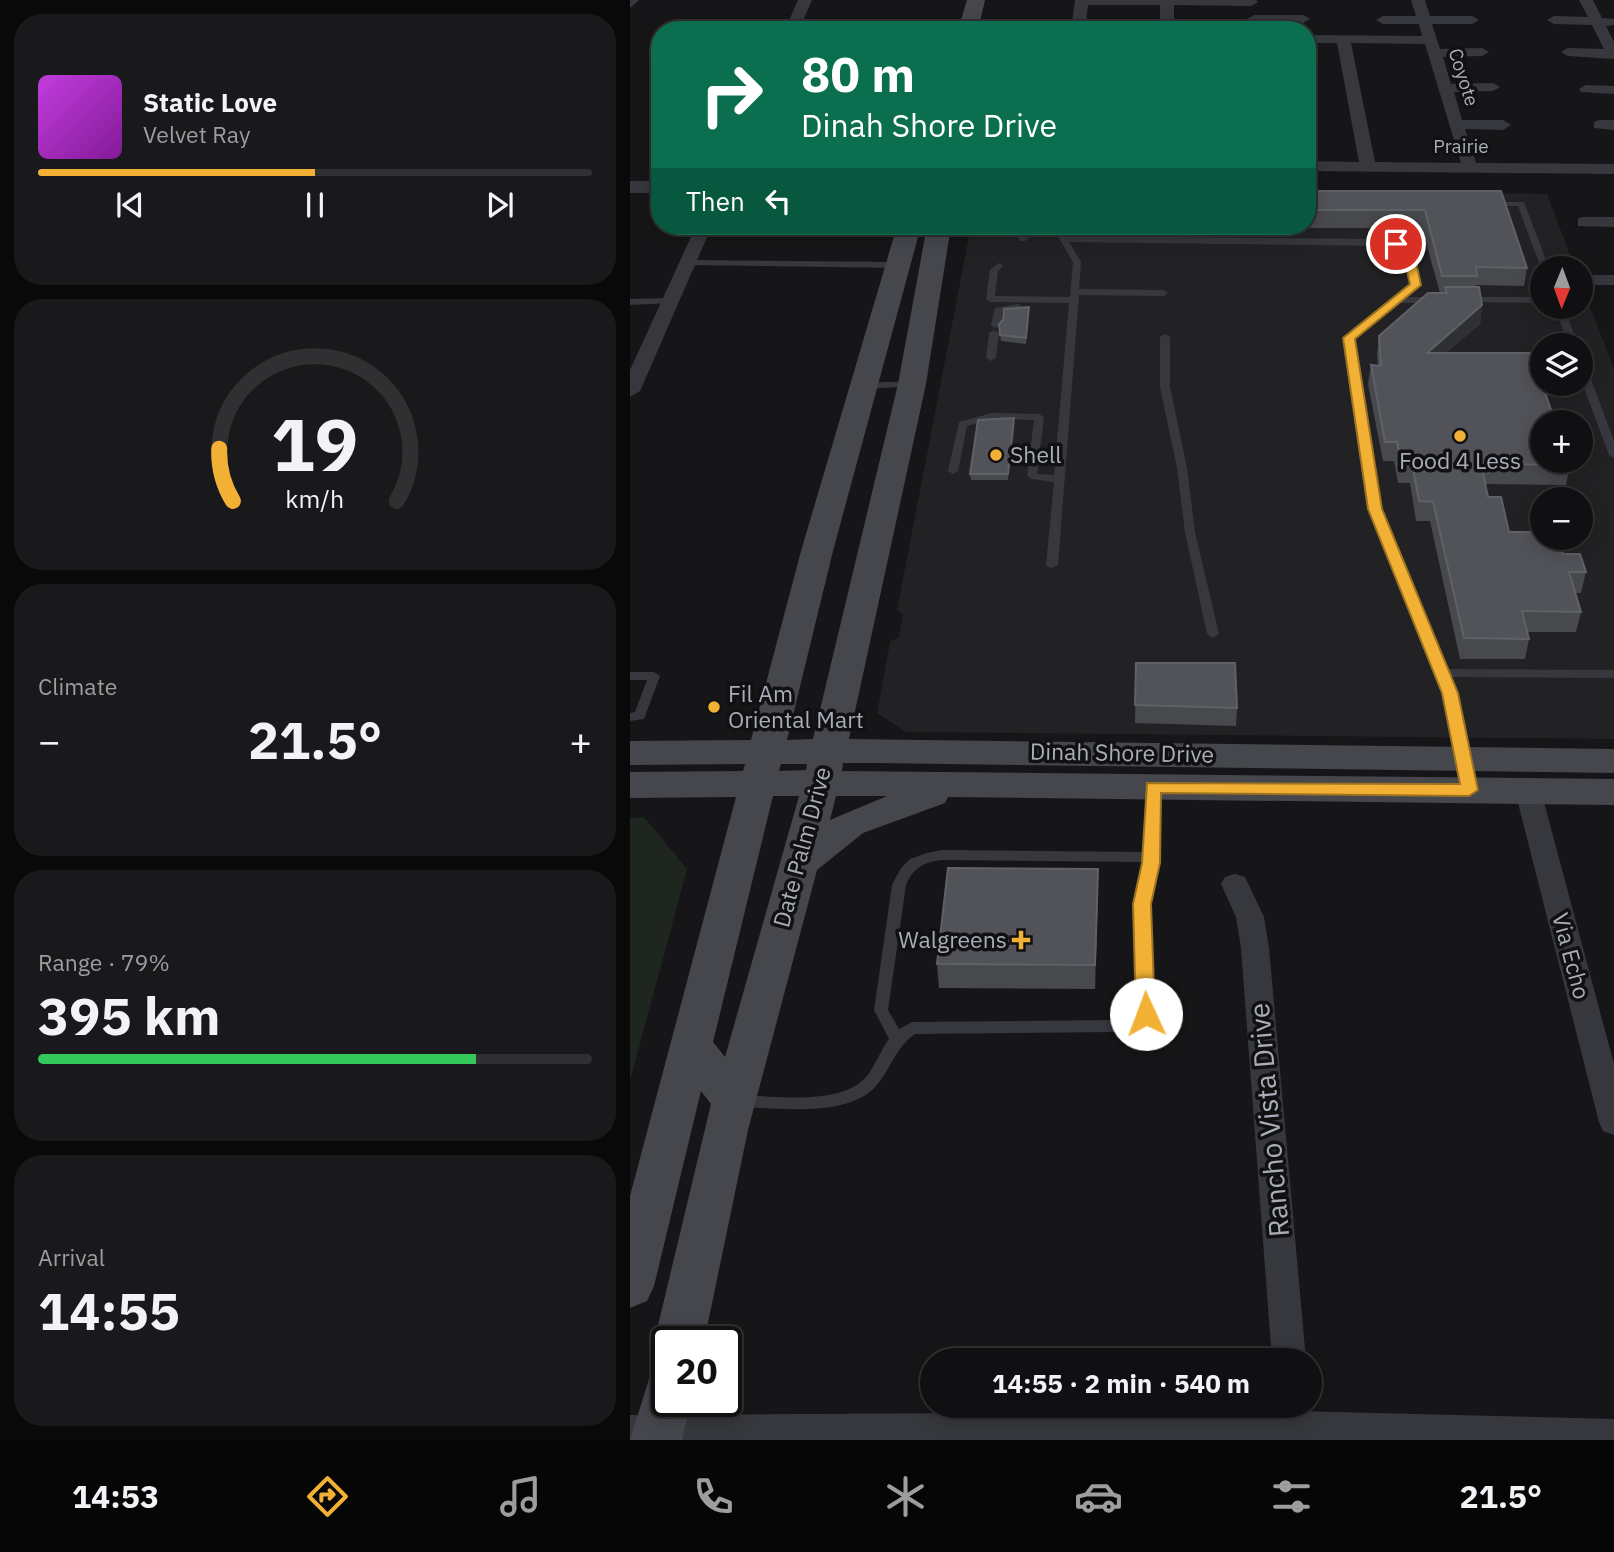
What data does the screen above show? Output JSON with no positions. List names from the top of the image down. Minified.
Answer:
{"streets":{"main road":["Dinah Shore Drive","Date Palm Drive"],"street":["Coyote","Prairie","Via Echo","Rancho Vista Drive"]},"crossings":[["Coyote","Prairie"],["Dinah Shore Drive","Date Palm Drive"],["Dinah Shore Drive","Via Echo"]],"places":{"other":["Food 4 Less","Shell","Fil Am Oriental Mart"],"health":["Walgreens"]},"north":"bottom","page":{"turn":["80 m","Dinah Shore Drive"],"song":["Static Love","Velvet Ray"],"then":"Then","map_buttons":["+","−"],"tile":["Climate",["Range · 79%","395 km"],["Arrival","14:55"]],"heat":["−","21.5°","+"],"limit":"20","trip":"14:55 · 2 min · 540 m","tabs":["14:53","21.5°"],"gauge":["19","km/h"]}}
